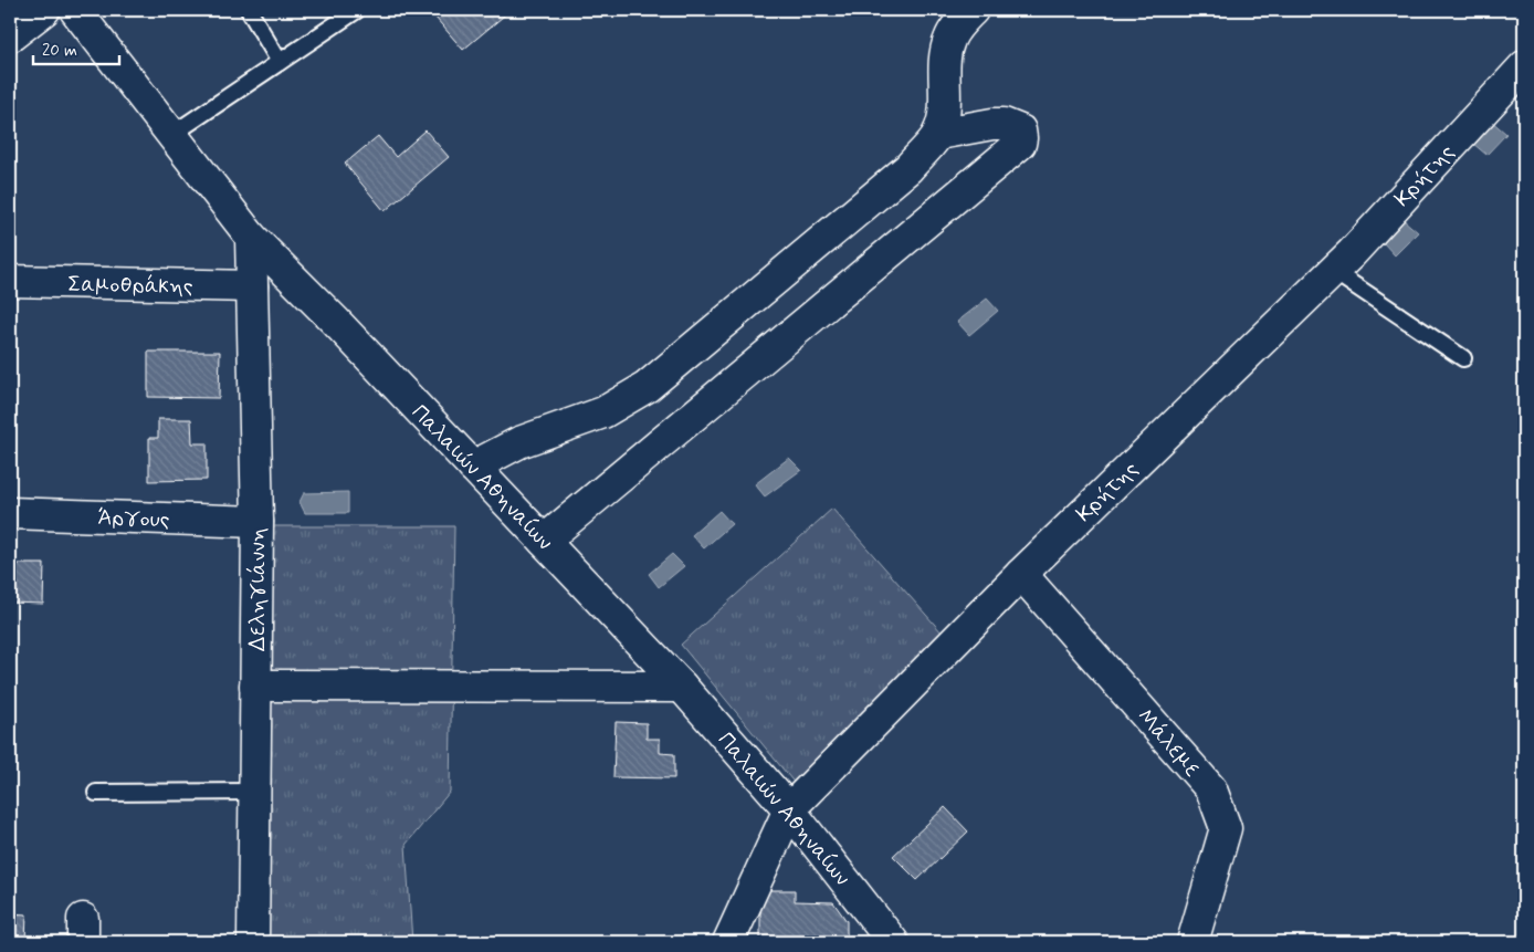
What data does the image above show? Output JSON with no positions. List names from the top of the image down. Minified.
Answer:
{"streets":{"street":["Κρήτης","Σαμοθράκης","Παλαιών Αθηναίων","Άργους","Δεληγιάννη","Μάλεμε"]},"crossings":[["Κρήτης","Παλαιών Αθηναίων"],["Κρήτης","Μάλεμε"],["Σαμοθράκης","Δεληγιάννη"],["Παλαιών Αθηναίων","Δεληγιάννη"],["Άργους","Δεληγιάννη"]],"scale_bar":"20 m"}
